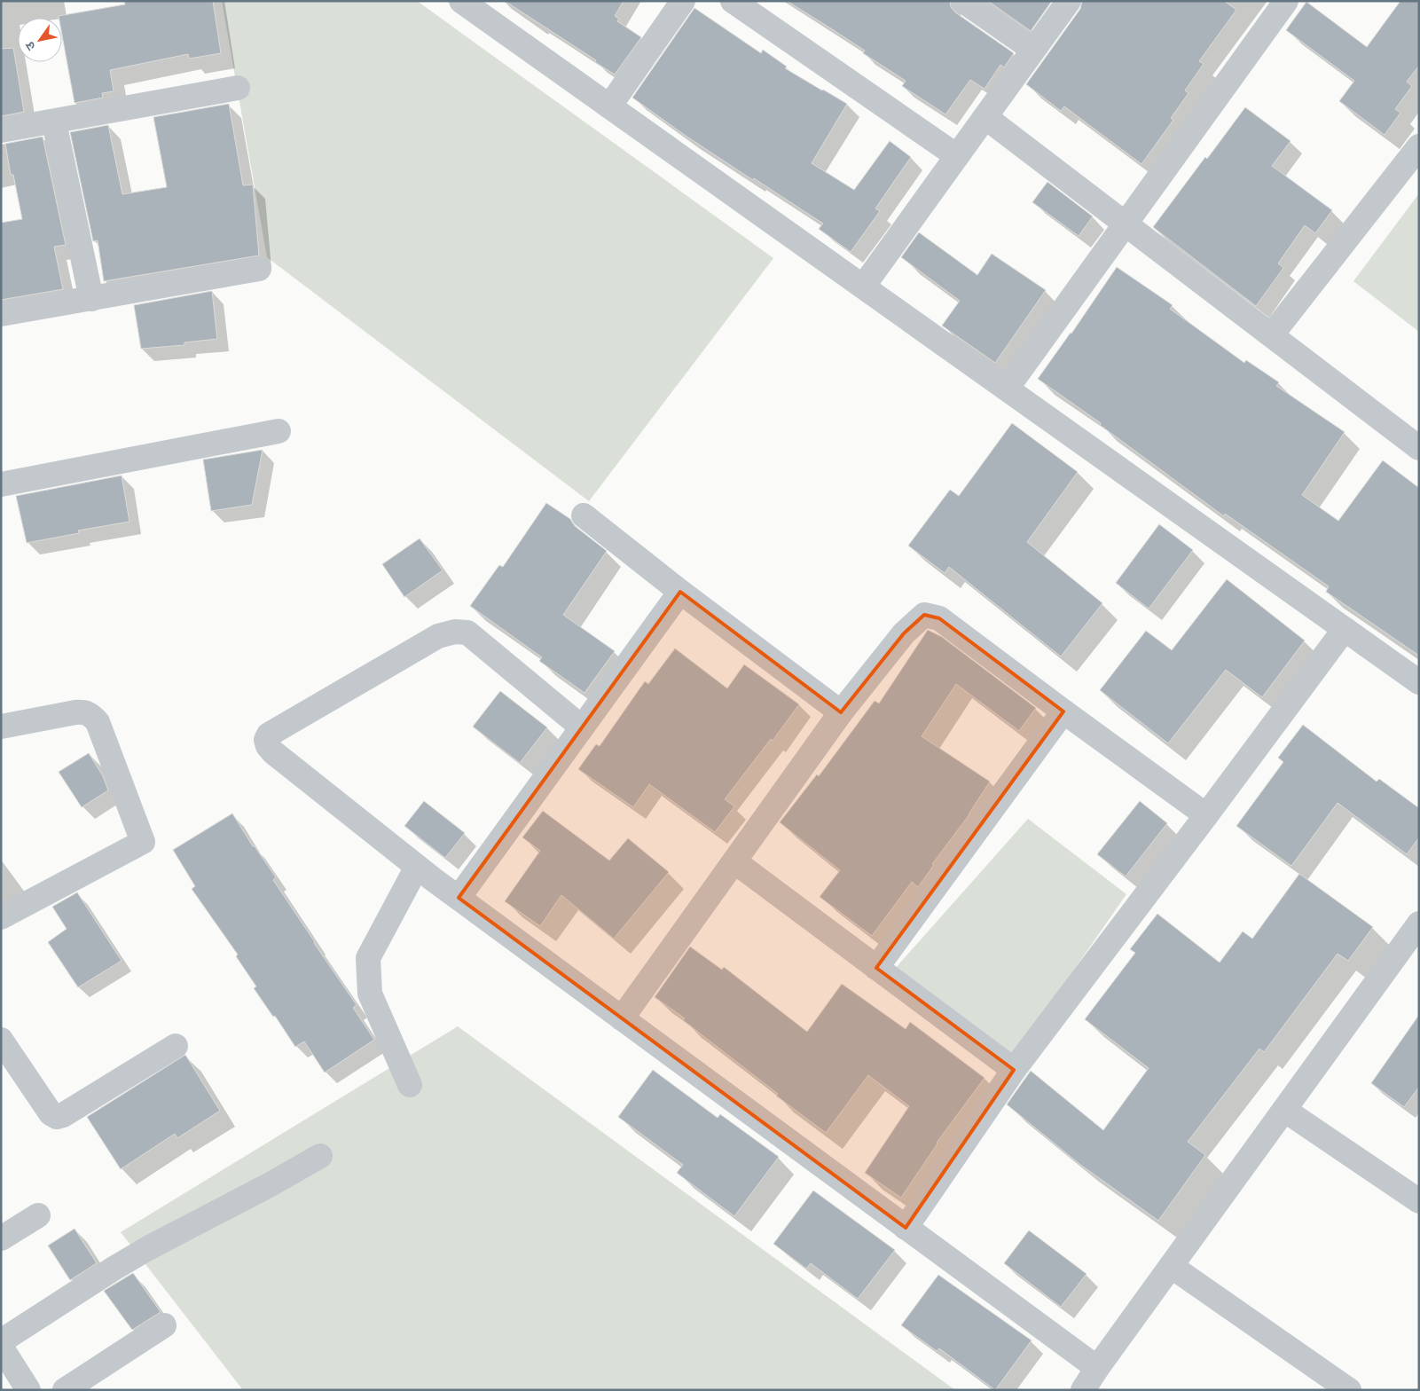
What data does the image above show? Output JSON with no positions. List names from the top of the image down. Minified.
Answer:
{"north":"bottom left"}
